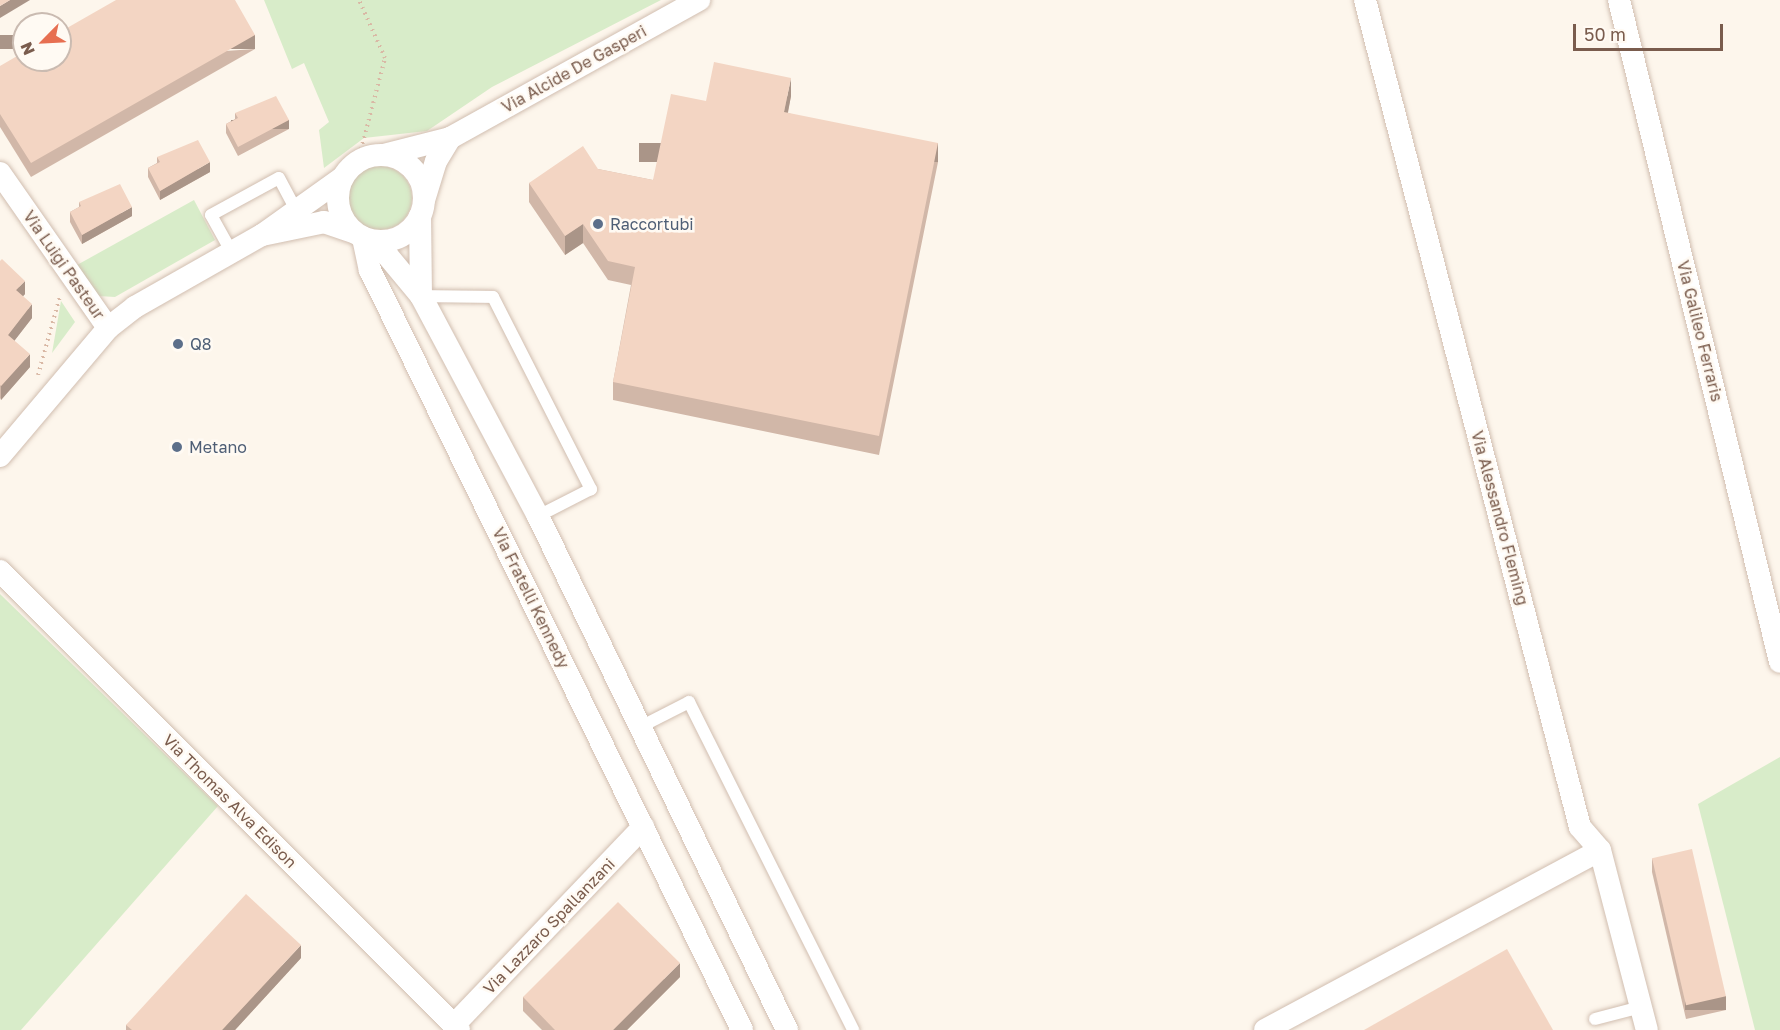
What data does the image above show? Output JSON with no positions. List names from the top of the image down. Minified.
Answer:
{"streets":{"street":["Via Alcide De Gasperi","Via Luigi Pasteur","Via Galileo Ferraris","Via Alessandro Fleming","Via Fratelli Kennedy","Via Thomas Alva Edison","Via Lazzaro Spallanzani"]},"crossings":[["Via Alcide De Gasperi","Via Fratelli Kennedy"],["Via Fratelli Kennedy","Via Lazzaro Spallanzani"],["Via Thomas Alva Edison","Via Lazzaro Spallanzani"]],"places":["Raccortubi","Q8","Metano"],"scale_bar":"50 m","north":"bottom left"}
